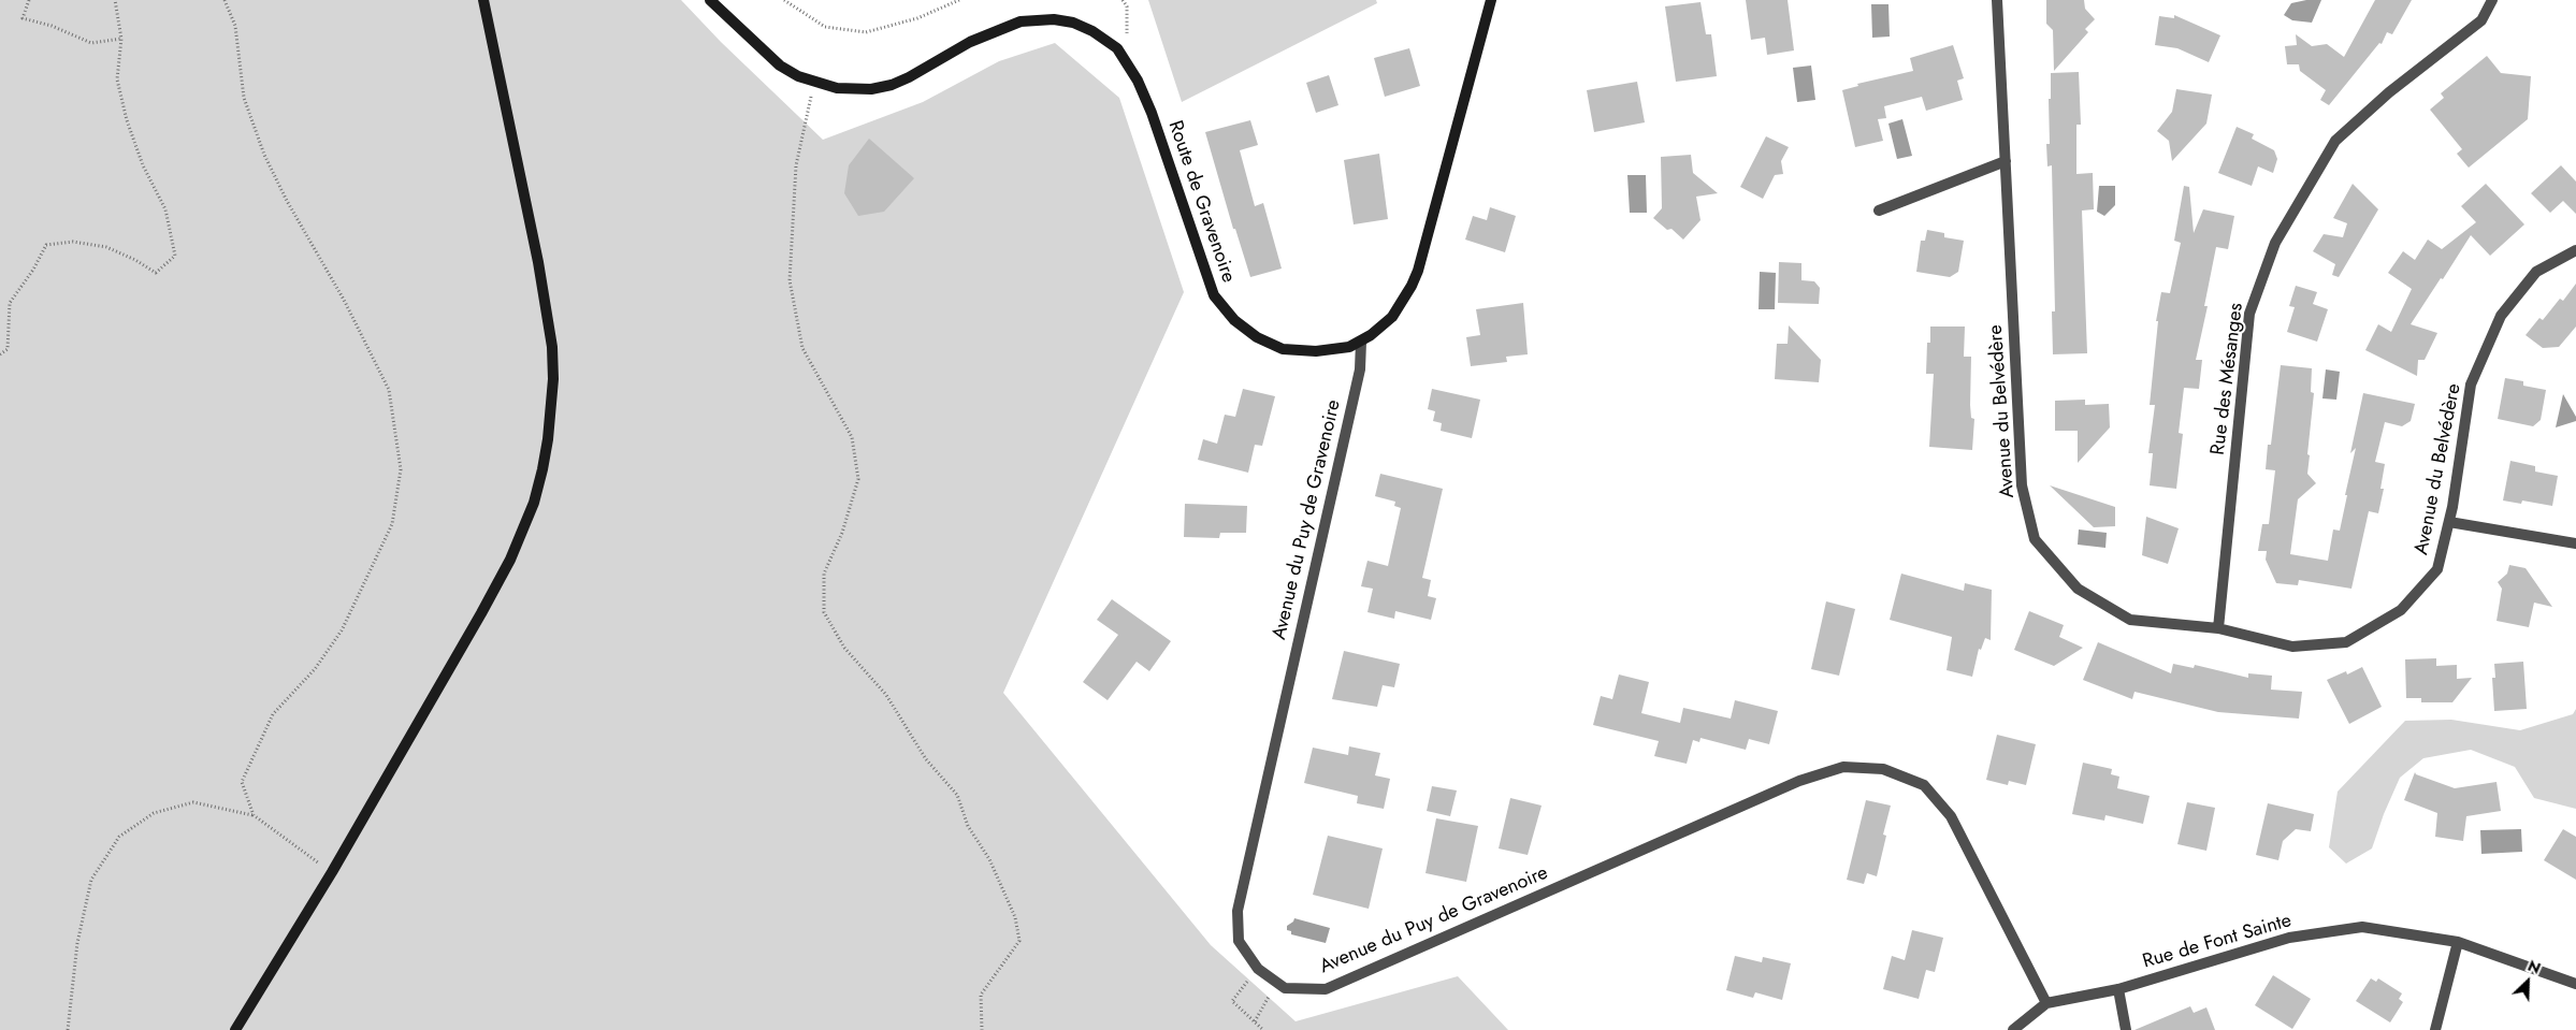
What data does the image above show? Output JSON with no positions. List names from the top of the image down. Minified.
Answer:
{"streets":{"street":["Route de Gravenoire","Rue des Mésanges","Avenue du Belvédère","Avenue du Puy de Gravenoire","Rue de Font Sainte"]},"crossings":[["Route de Gravenoire","Avenue du Puy de Gravenoire"],["Rue des Mésanges","Avenue du Belvédère"],["Avenue du Puy de Gravenoire","Rue de Font Sainte"]],"north":"top right"}
